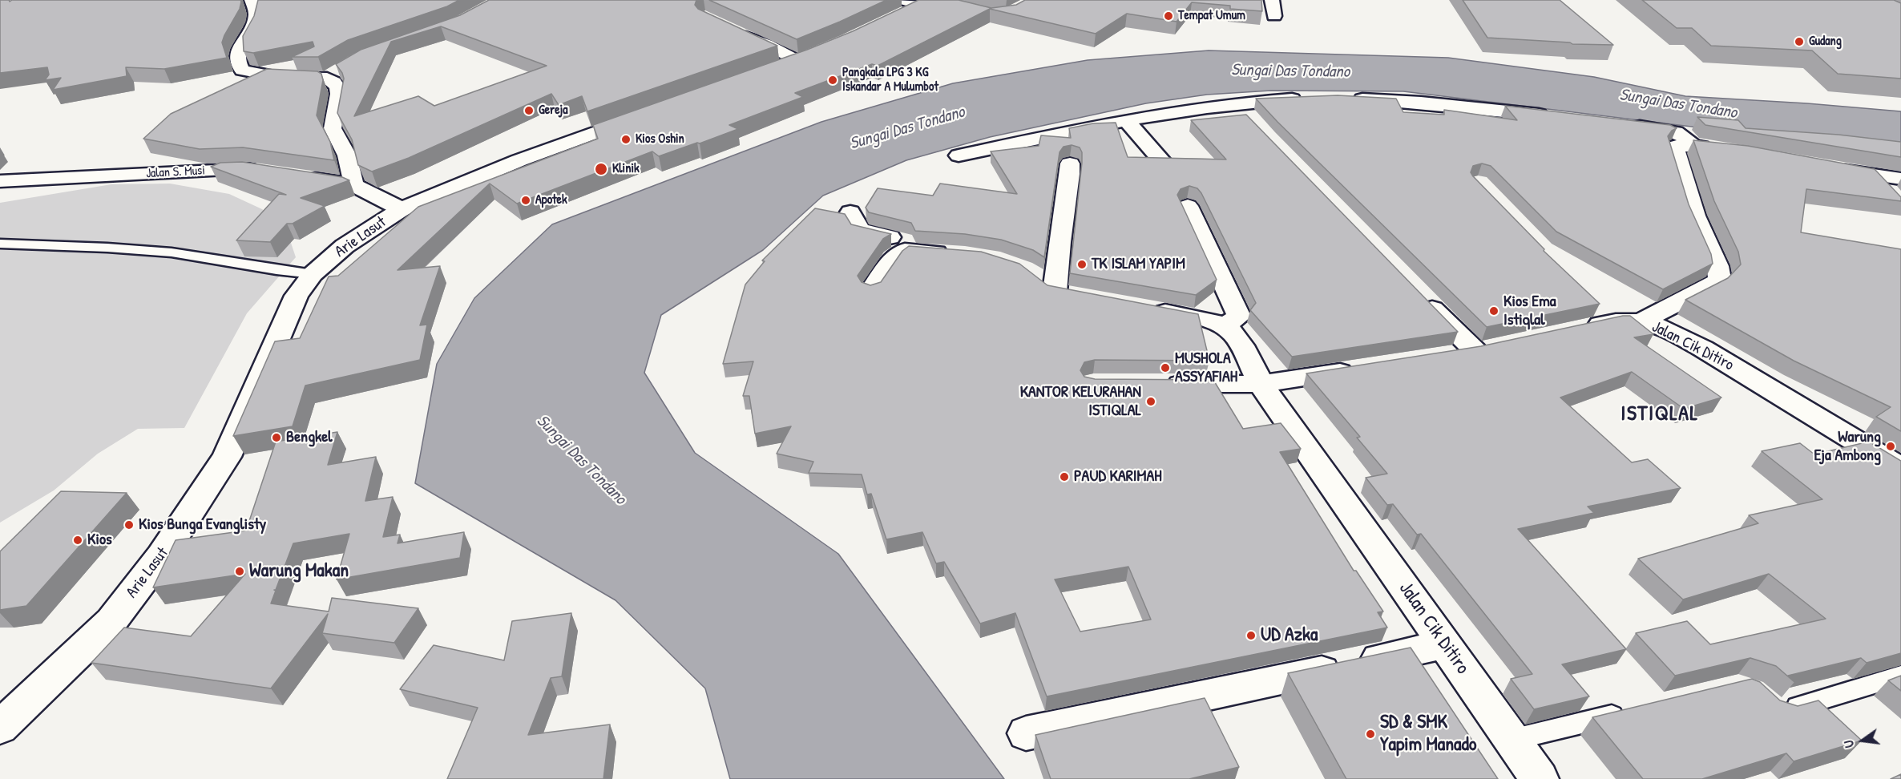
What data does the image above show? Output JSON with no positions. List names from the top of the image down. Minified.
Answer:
{"streets":{"street":["Jalan S. Musi","Arie Lasut","Jalan Cik Ditiro"]},"districts":["ISTIQLAL"],"water":["Sungai Das Tondano"],"places":["Tempat Umum","Gudang","Pangkala LPG 3 KG Iskandar A Mulumbot","Gereja","Kios Oshin","Klinik","Apotek","TK ISLAM YAPIM","Kios Ema Istiqlal","MUSHOLA ASSYAFIAH","KANTOR KELURAHAN ISTIQLAL","Bengkel","Warung Eja Ambong","PAUD KARIMAH","Kios Bunga Evanglisty","Kios","Warung Makan","UD Azka","SD & SMK Yapim Manado"],"north":"left"}
